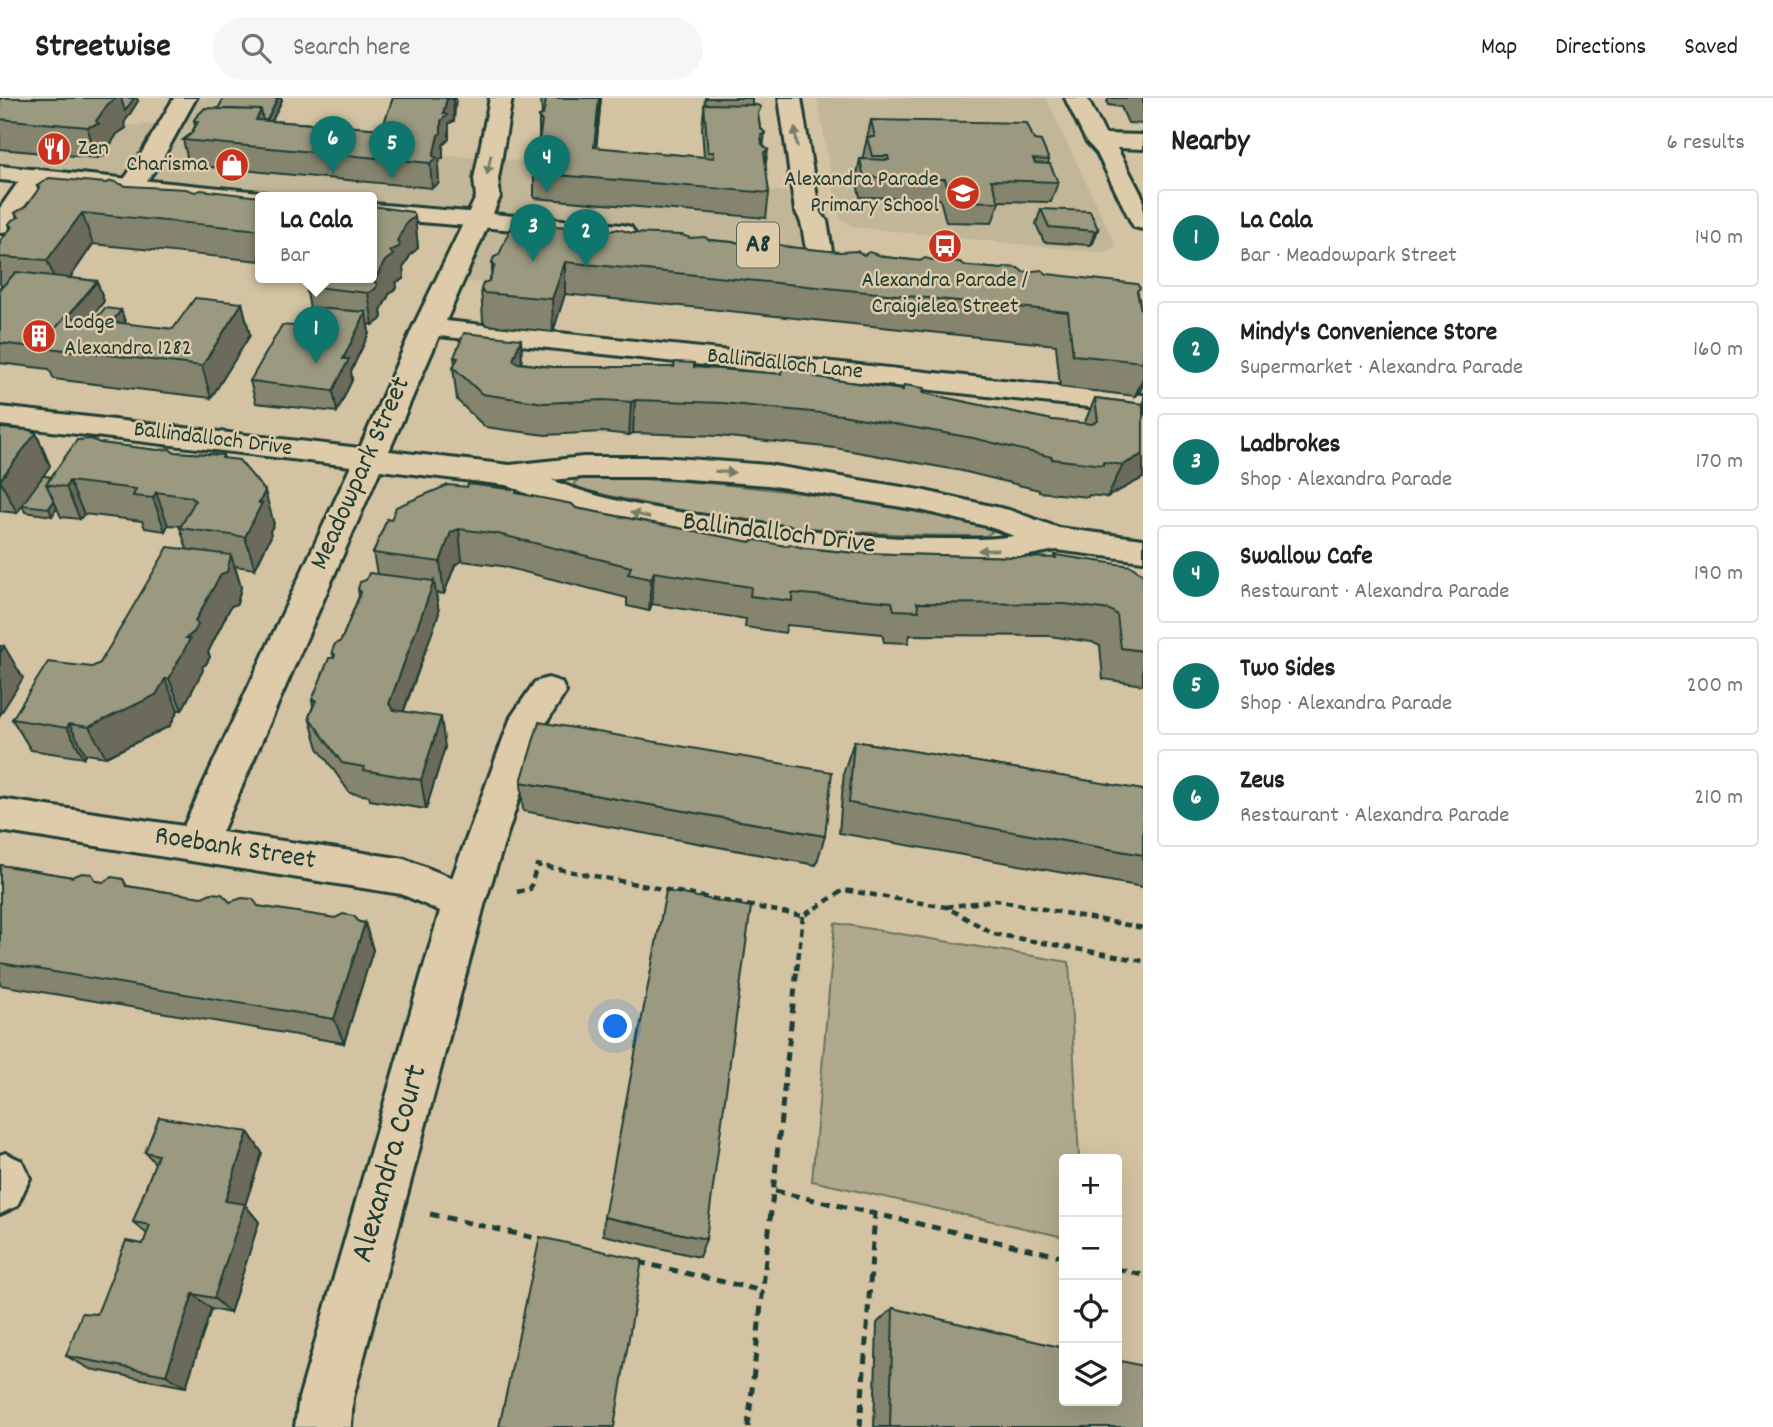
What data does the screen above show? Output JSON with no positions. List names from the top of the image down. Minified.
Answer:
{"streets":{"street":["A8","Ballindalloch Lane","Ballindalloch Drive","Meadowpark Street","Roebank Street","Alexandra Court"]},"crossings":[["Ballindalloch Lane","Meadowpark Street"],["Ballindalloch Drive","Meadowpark Street"],["Meadowpark Street","Roebank Street"],["Roebank Street","Alexandra Court"]],"places":{"restaurant":["Zen"],"shop":["Charisma"],"school or university":["Alexandra Parade Primary School"],"bus stop":["Alexandra Parade / Craigielea Street"],"building":["Lodge Alexandra 1282"]},"page":{"header":"Streetwise","search":"Search here","nav":["Map","Directions","Saved"],"heading":["Nearby","6 results"],"pins":["6","5","4","3","2","1"],"list":[{"mark":"1","name":"La Cala","note":"Bar · Meadowpark Street","value":"140 m"},{"mark":"2","name":"Mindy's Convenience Store","note":"Supermarket · Alexandra Parade","value":"160 m"},{"mark":"3","name":"Ladbrokes","note":"Shop · Alexandra Parade","value":"170 m"},{"mark":"4","name":"Swallow Cafe","note":"Restaurant · Alexandra Parade","value":"190 m"},{"mark":"5","name":"Two Sides","note":"Shop · Alexandra Parade","value":"200 m"},{"mark":"6","name":"Zeus","note":"Restaurant · Alexandra Parade","value":"210 m"}],"popup":["La Cala","Bar"],"map_buttons":["+","−"]}}
